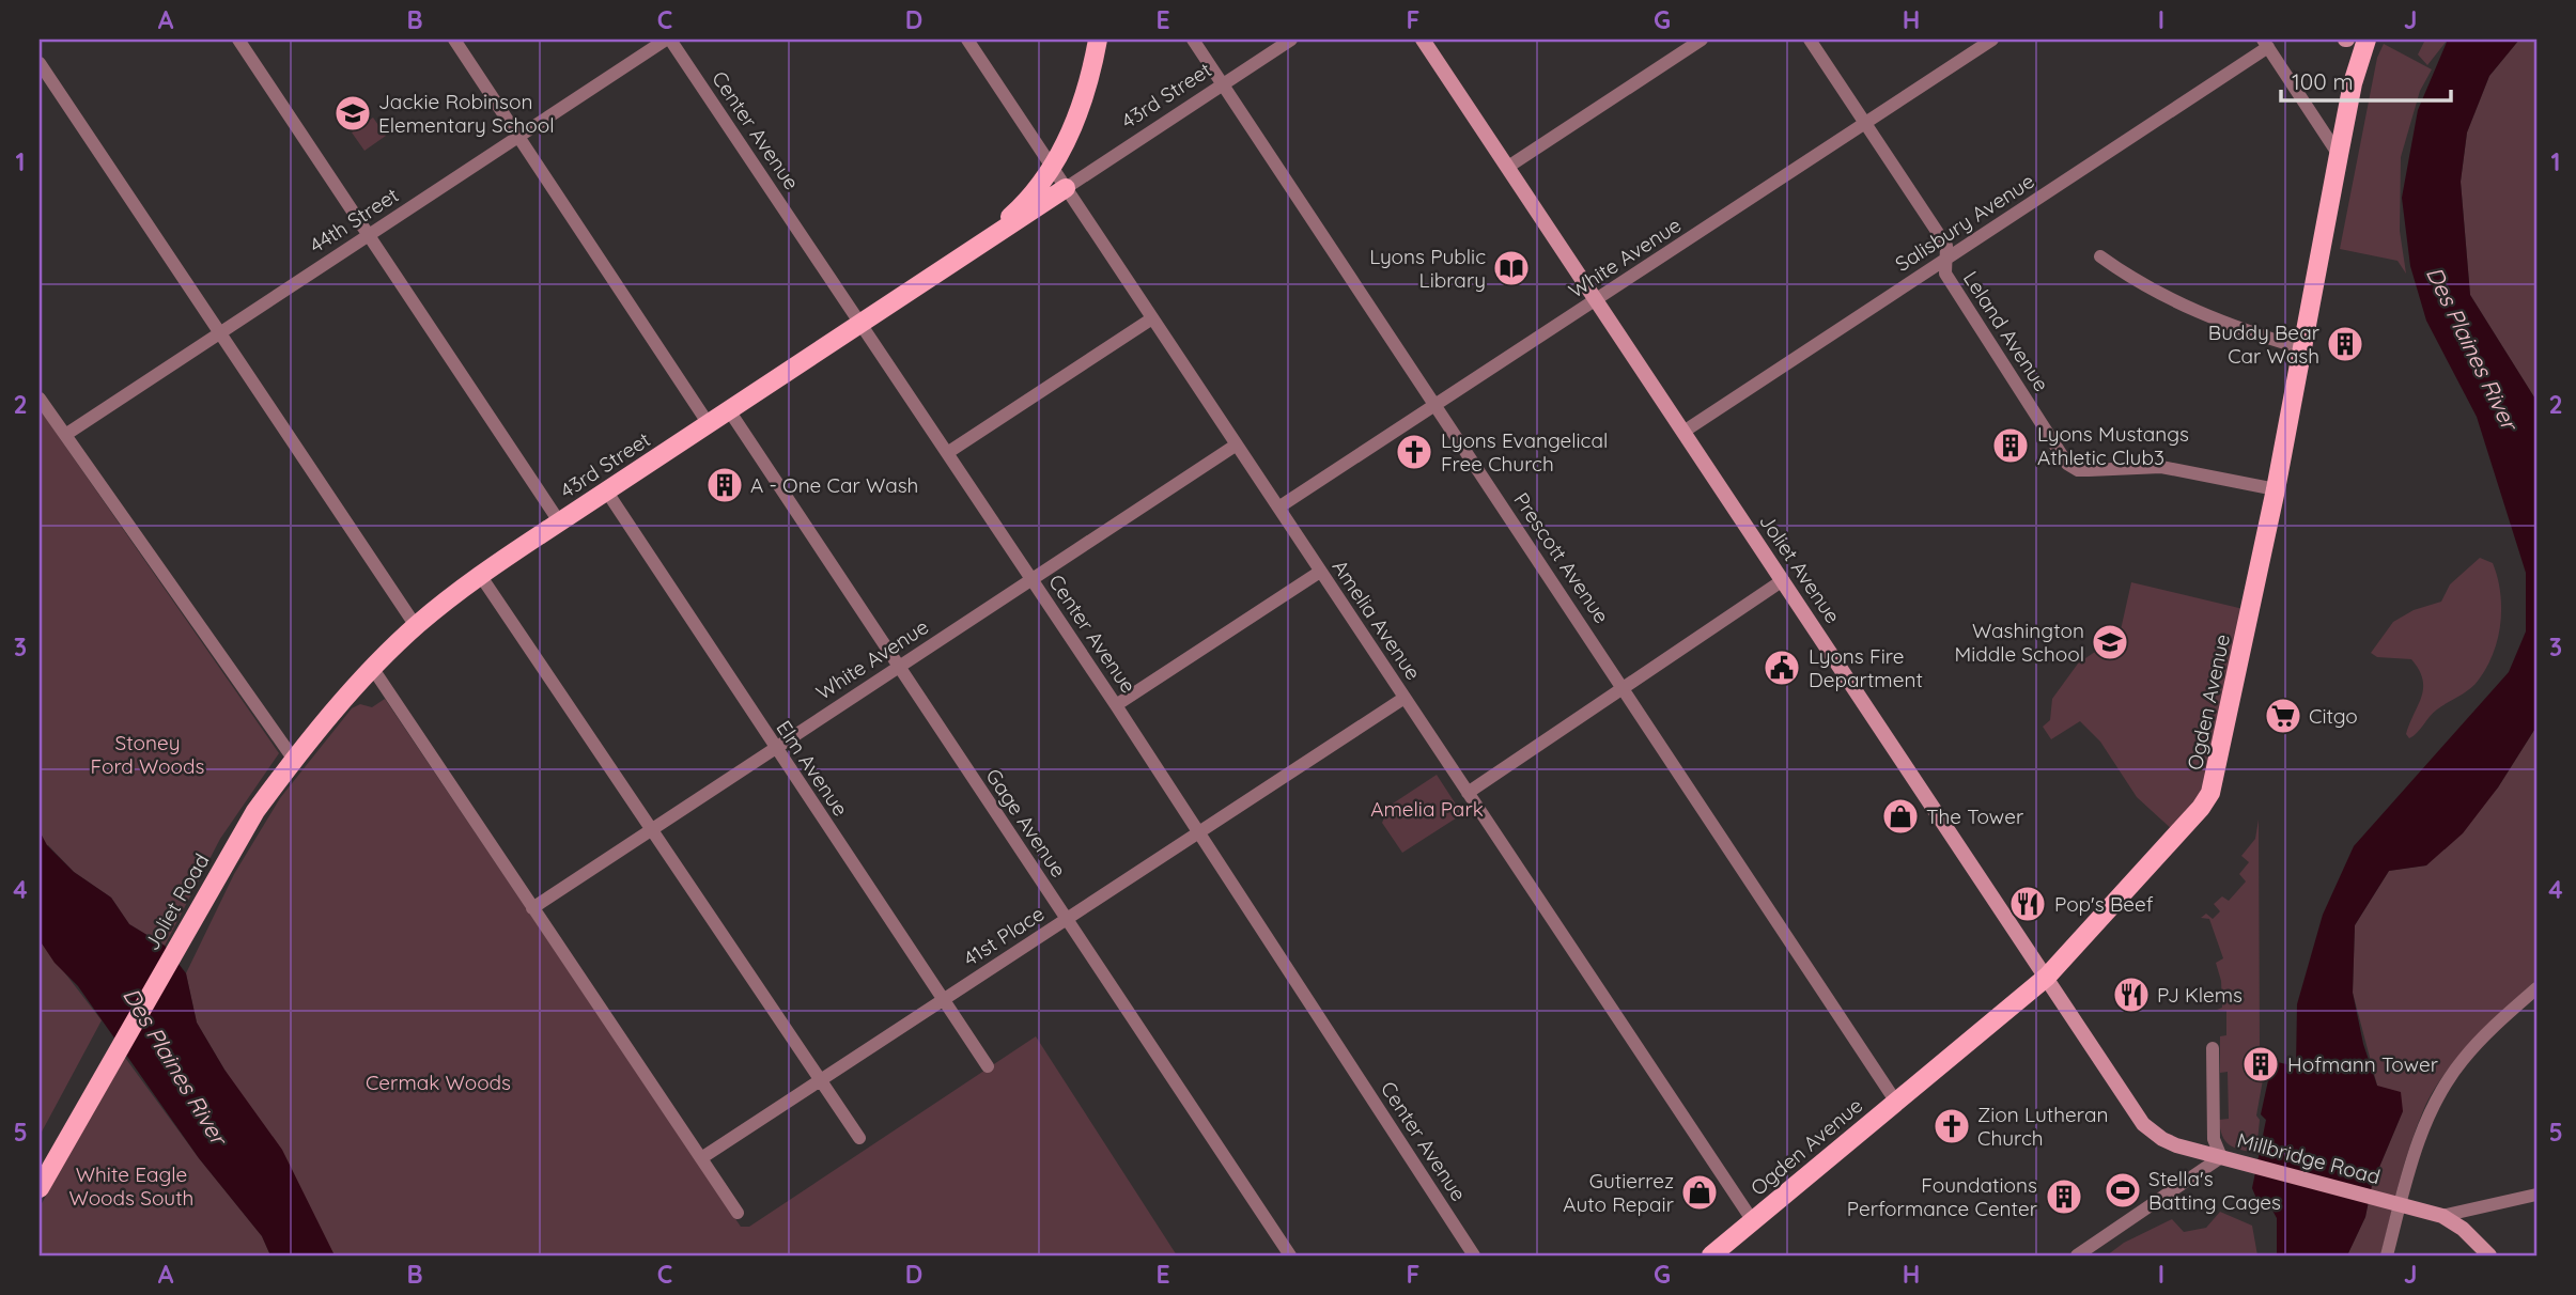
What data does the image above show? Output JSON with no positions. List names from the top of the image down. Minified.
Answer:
{"streets":{"main road":["43rd Street","Ogden Avenue","Joliet Road"],"street":["Center Avenue","44th Street","Salisbury Avenue","White Avenue","Leland Avenue","Prescott Avenue","Joliet Avenue","Amelia Avenue","Elm Avenue","Gage Avenue","41st Place","Millbridge Road"]},"crossings":[["43rd Street","Center Avenue"],["43rd Street","Prescott Avenue"],["43rd Street","Amelia Avenue"],["43rd Street","Elm Avenue"],["43rd Street","Gage Avenue"],["43rd Street","Joliet Road"],["Center Avenue","44th Street"],["Center Avenue","White Avenue"],["Center Avenue","41st Place"],["Salisbury Avenue","Leland Avenue"],["Salisbury Avenue","Joliet Avenue"],["White Avenue","Leland Avenue"],["White Avenue","Prescott Avenue"],["White Avenue","Joliet Avenue"],["White Avenue","Amelia Avenue"],["White Avenue","Elm Avenue"],["White Avenue","Gage Avenue"],["Leland Avenue","Ogden Avenue"],["Prescott Avenue","Ogden Avenue"],["Joliet Avenue","Ogden Avenue"],["Joliet Avenue","Millbridge Road"],["Amelia Avenue","Ogden Avenue"],["Amelia Avenue","41st Place"],["Elm Avenue","41st Place"],["Gage Avenue","41st Place"]],"water":["Des Plaines River"],"parks":["Stoney Ford Woods","Amelia Park","Cermak Woods","White Eagle Woods South"],"places":{"school or university":["Jackie Robinson Elementary School","Washington Middle School"],"library":["Lyons Public Library"],"building":["Buddy Bear Car Wash","Lyons Mustangs Athletic Club3","A - One Car Wash","Hofmann Tower","Foundations Performance Center"],"church":["Lyons Evangelical Free Church","Zion Lutheran Church"],"public building":["Lyons Fire Department"],"supermarket":["Citgo"],"shop":["The Tower","Gutierrez Auto Repair"],"restaurant":["Pop's Beef","PJ Klems"],"sports":["Stella's Batting Cages"]},"scale_bar":"100 m","grid":{"columns":["A","B","C","D","E","F","G","H","I","J"],"rows":["1","2","3","4","5"]}}
